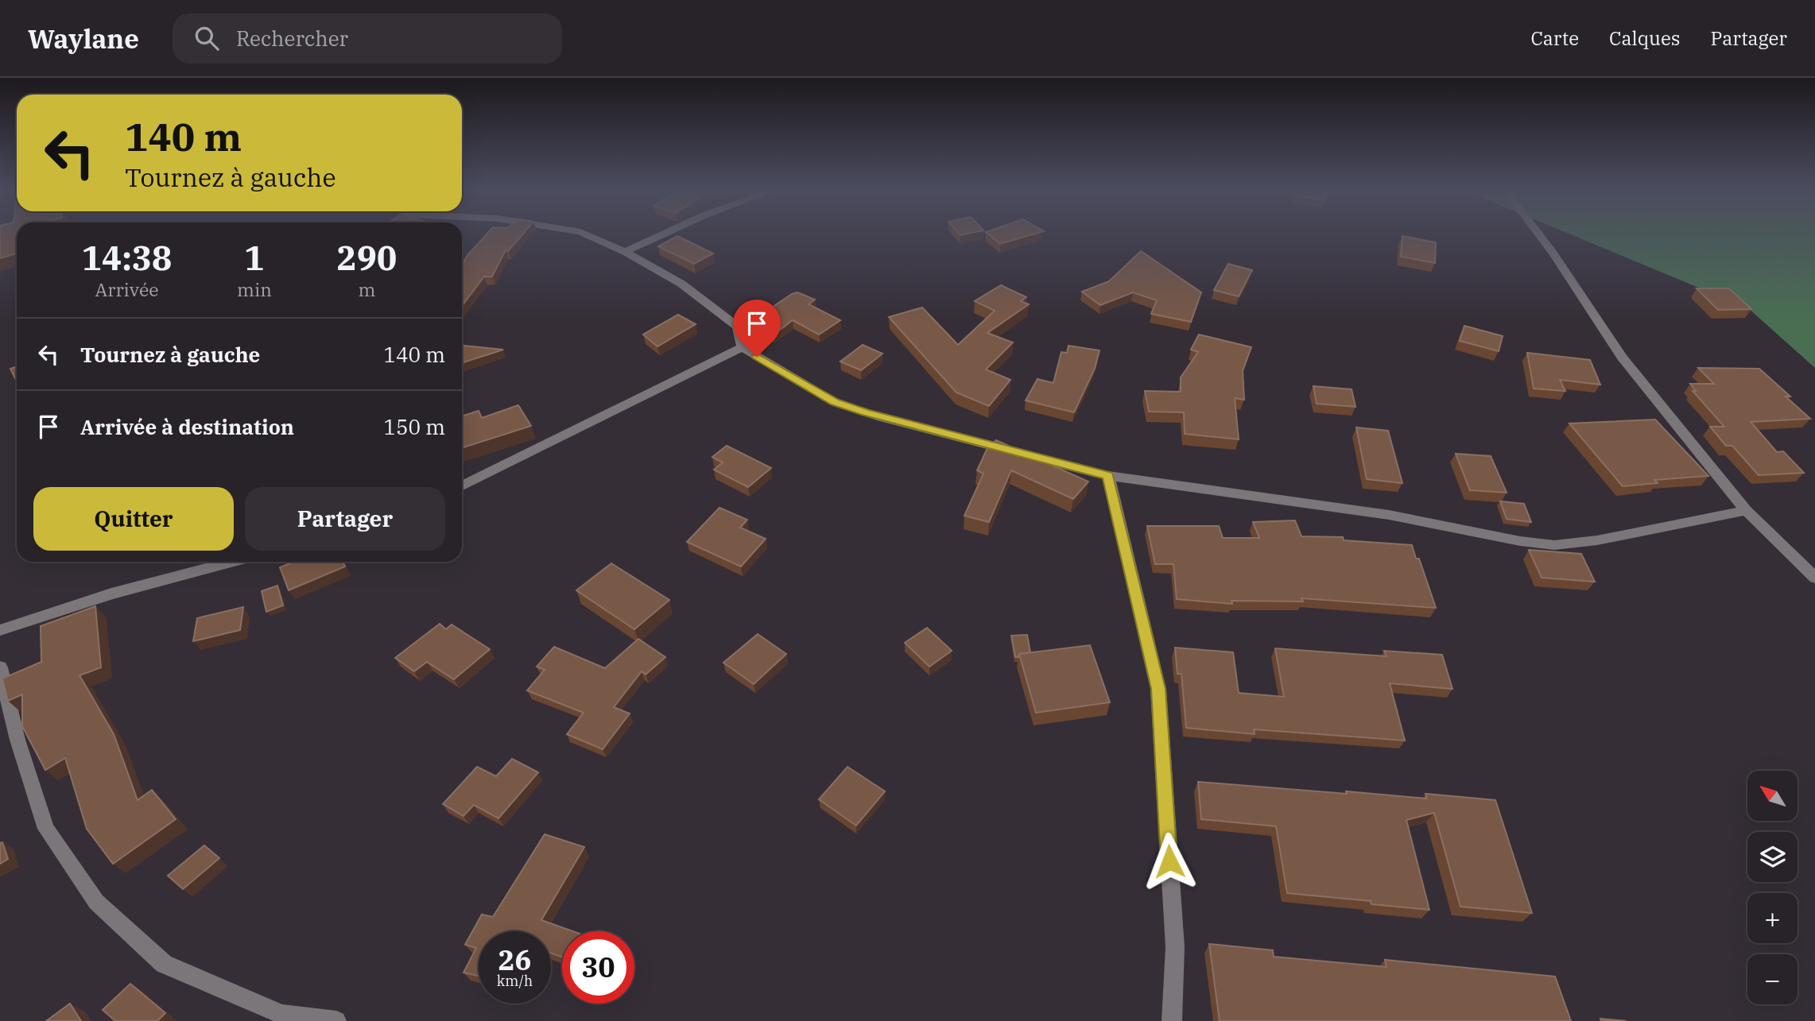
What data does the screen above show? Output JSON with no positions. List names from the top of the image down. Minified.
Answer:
{"north":"top left","page":{"header":"Waylane","search":"Rechercher","nav":["Carte","Calques","Partager"],"turn":["140 m","Tournez à gauche"],"eta":["14:38","Arrivée","1","min","290","m"],"list":[{"name":"Tournez à gauche","value":"140 m"},{"name":"Arrivée à destination","value":"150 m"}],"buttons":["Quitter","Partager"],"map_buttons":["+","−"],"speed":"26 km/h","limit":"30"}}
